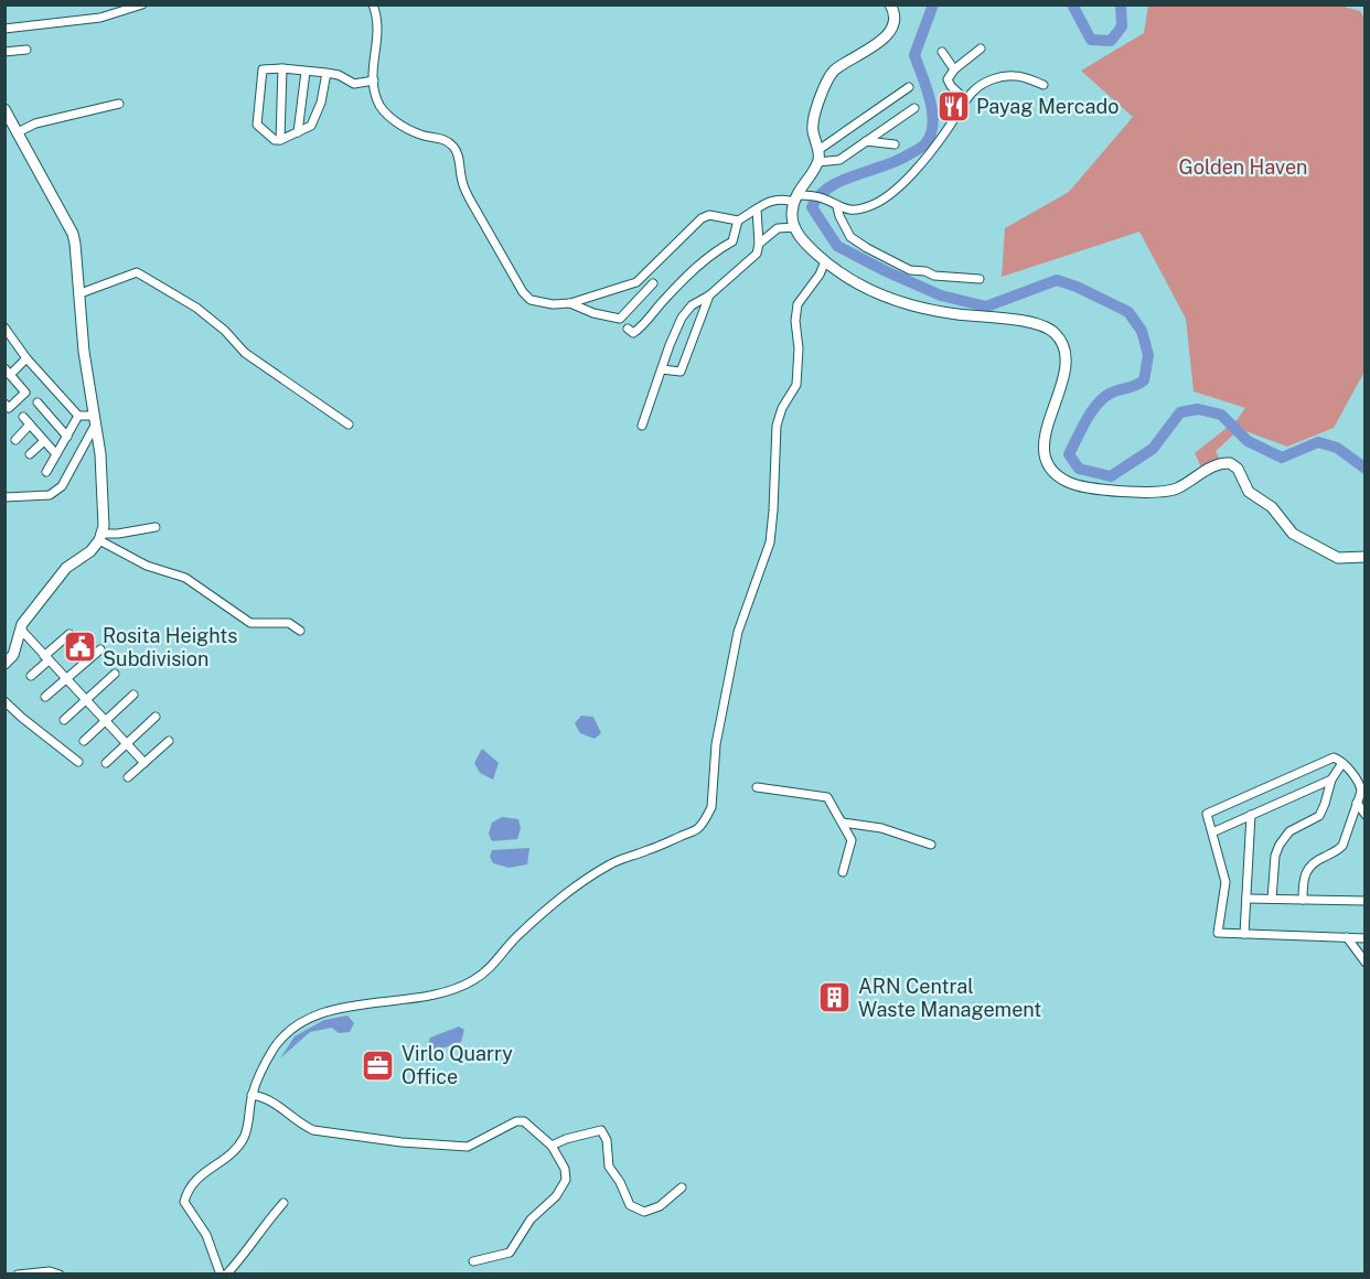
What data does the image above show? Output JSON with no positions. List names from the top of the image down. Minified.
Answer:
{"parks":["Golden Haven"],"places":{"restaurant":["Payag Mercado"],"public building":["Rosita Heights Subdivision"],"building":["ARN Central Waste Management"],"office":["Virlo Quarry Office"]}}
